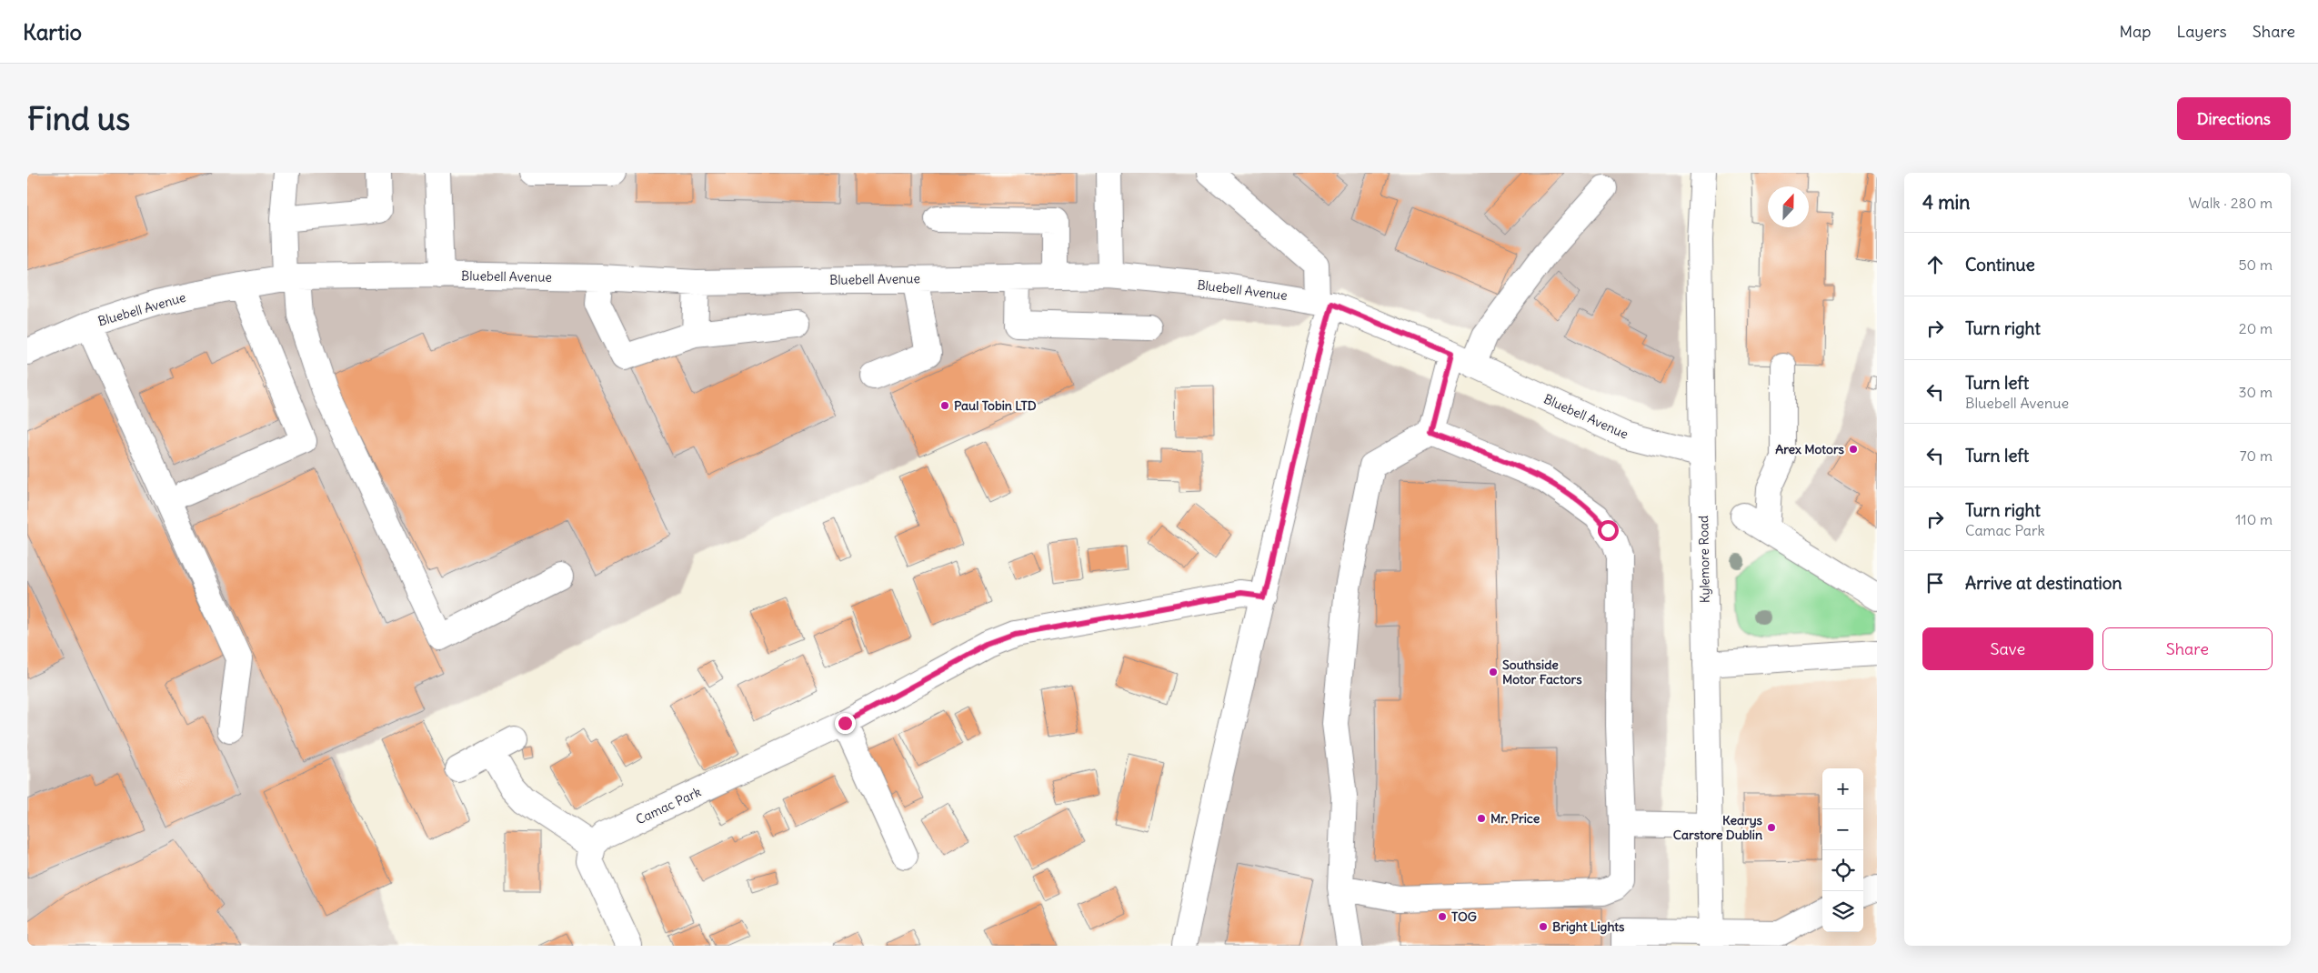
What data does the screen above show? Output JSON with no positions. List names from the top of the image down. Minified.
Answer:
{"streets":{"street":["Bluebell Avenue","Kylemore Road","Camac Park"]},"crossings":[["Bluebell Avenue","Kylemore Road"]],"places":["Paul Tobin LTD","Arex Motors","Southside Motor Factors","Mr. Price","Kearys Carstore Dublin","TOG","Bright Lights"],"north":"top","page":{"header":"Kartio","nav":["Map","Layers","Share"],"buttons":["Directions",["Save","Share"]],"title":"Find us","heading":["4 min","Walk · 280 m"],"list":[["Continue","50 m"],["Turn right","20 m"],["Turn left","Bluebell Avenue","30 m"],["Turn left","70 m"],["Turn right","Camac Park","110 m"],"Arrive at destination"],"map_buttons":["+","−"]}}
